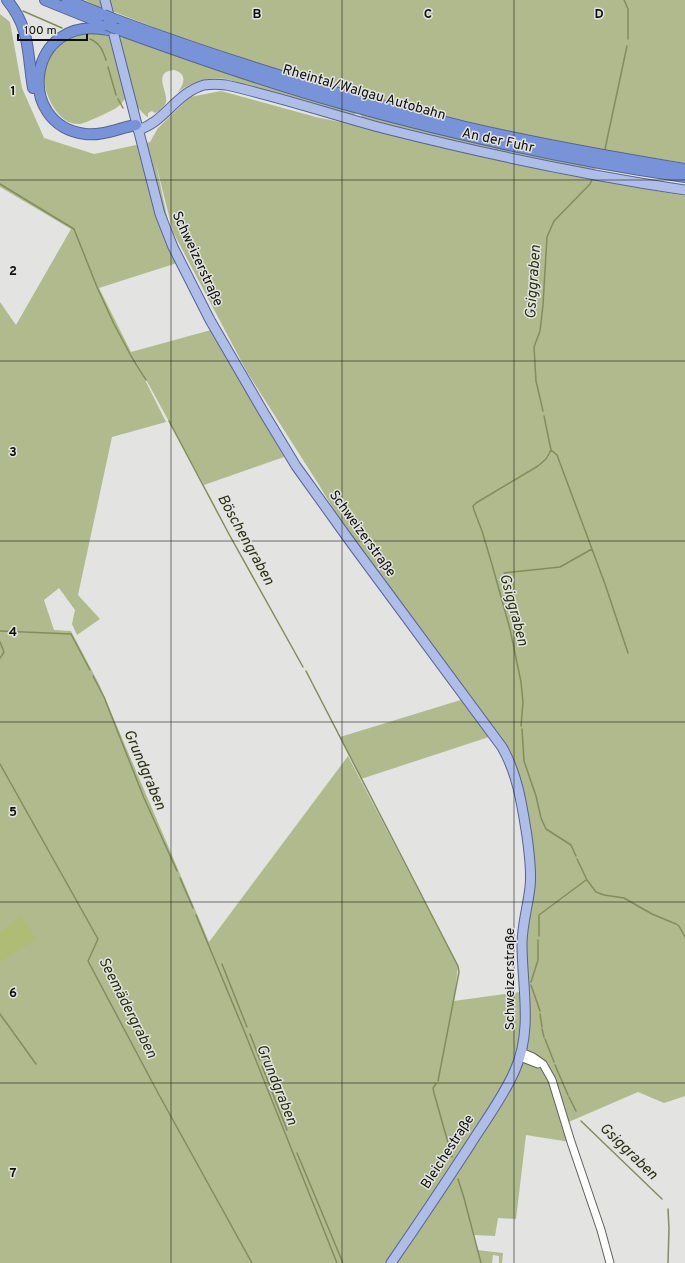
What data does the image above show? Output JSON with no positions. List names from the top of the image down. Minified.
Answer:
{"streets":{"highway":["Rheintal/Walgau Autobahn"],"main road":["An der Fuhr","Schweizerstraße","Bleichestraße"]},"crossings":[["An der Fuhr","Schweizerstraße"],["Schweizerstraße","Bleichestraße"]],"water":["Gsiggraben","Böschengraben","Grundgraben","Seemädergraben"],"scale_bar":"100 m","grid":{"columns":["B","C","D"],"rows":["1","2","3","4","5","6","7"]}}
